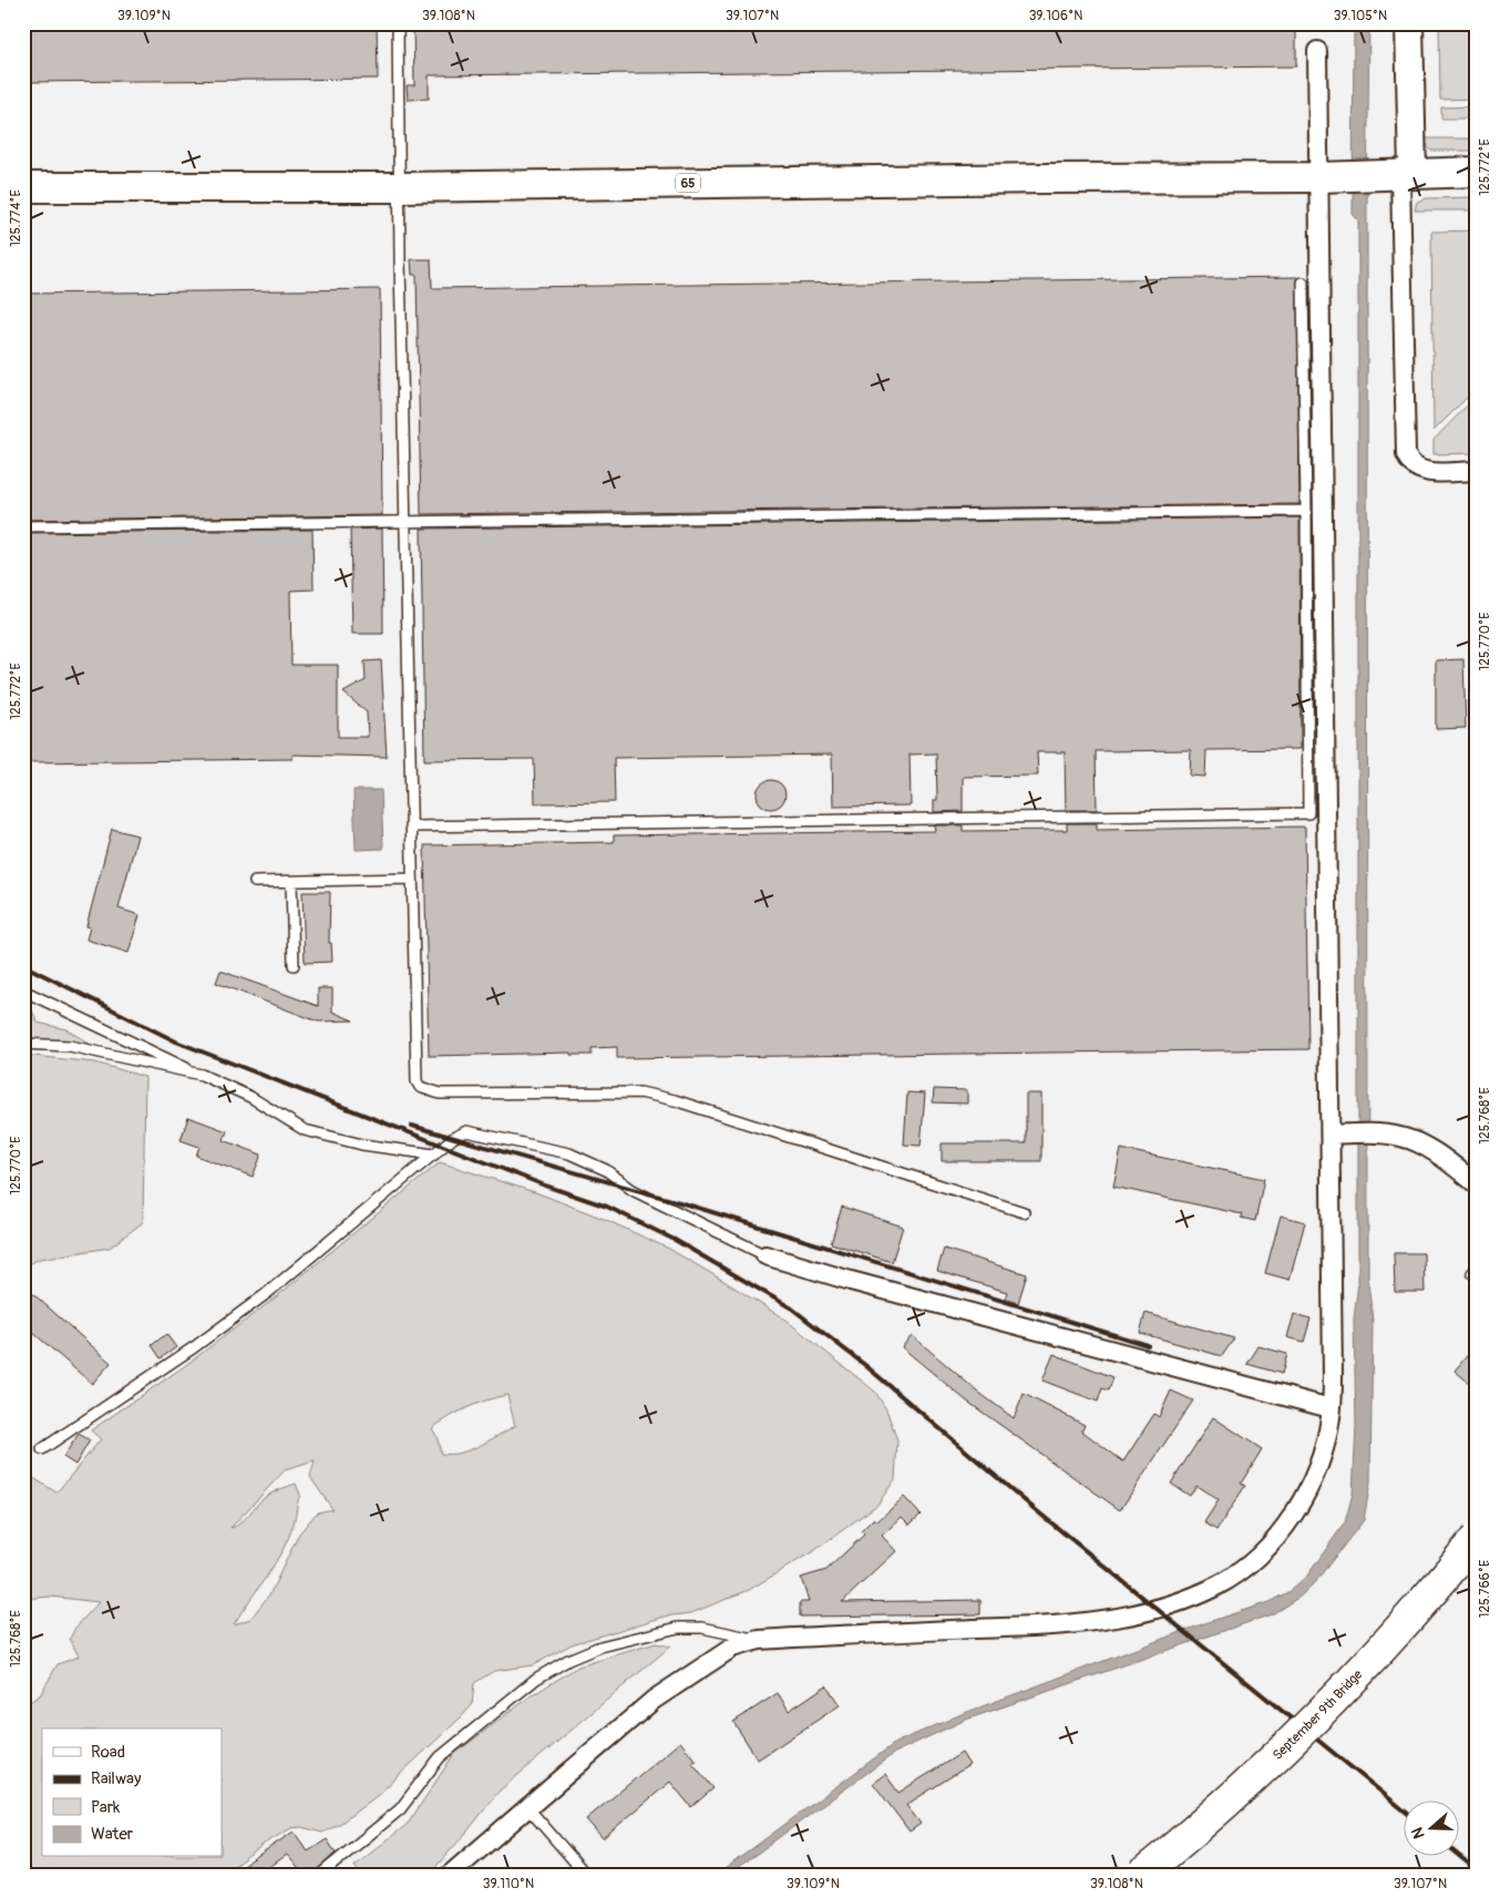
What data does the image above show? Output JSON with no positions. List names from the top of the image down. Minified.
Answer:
{"streets":{"highway":["September 9th Bridge"],"main road":["65"]},"legend":["Road","Railway","Park","Water"],"north":"left","coordinates":["39.109°N","39.108°N","39.107°N","39.106°N","39.105°N","125.772°E","125.774°E","125.770°E","125.768°E","125.766°E","39.110°N"]}
